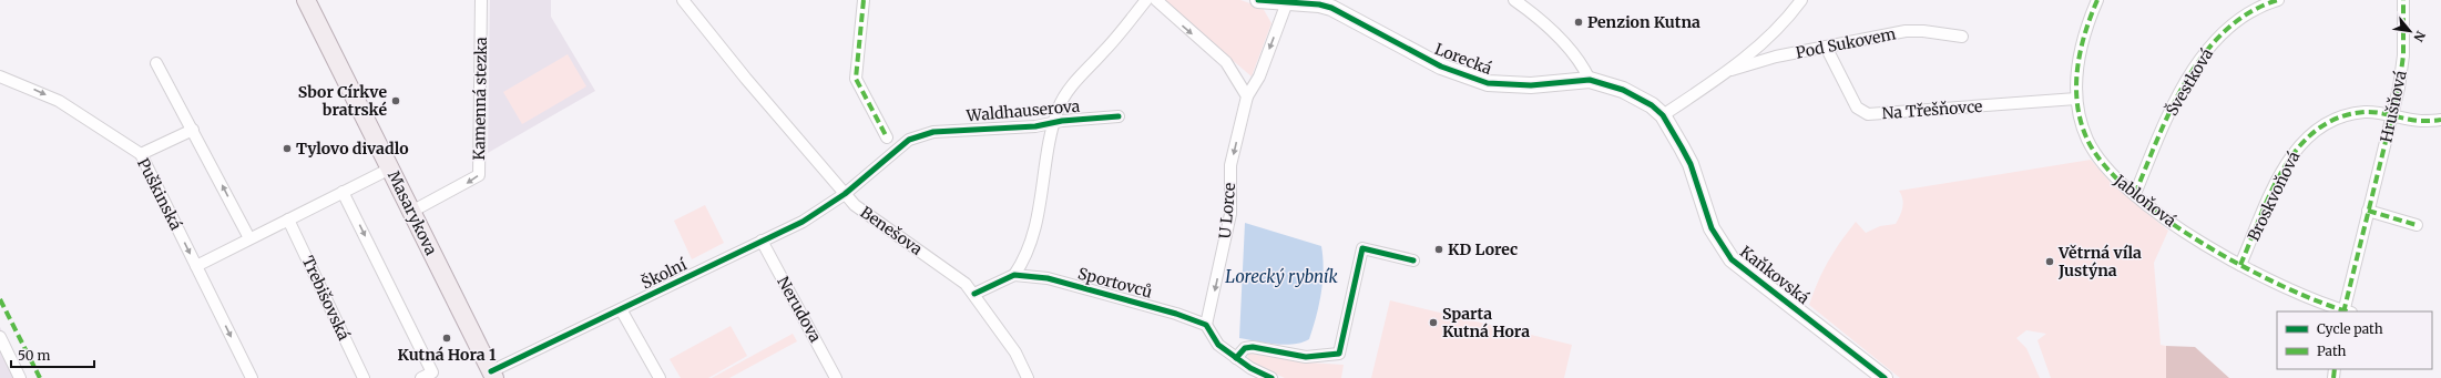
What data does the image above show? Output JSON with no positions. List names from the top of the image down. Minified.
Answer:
{"streets":{"main road":["Masarykova"],"street":["Pod Sukovem","Lorecká","Švestková","Kamenná stezka","Hrušňová","Na Třešňovce","Waldhauserova","Puškinská","Broskvoňová","Jabloňová","U Lorce","Benešova","Školní","Kaňkovská","Sportovců","Trebišovská","Nerudova"]},"crossings":[["Pod Sukovem","Lorecká"],["Pod Sukovem","Na Třešňovce"],["Pod Sukovem","Kaňkovská"],["Lorecká","U Lorce"],["Lorecká","Kaňkovská"],["Švestková","Jabloňová"],["Kamenná stezka","Masarykova"],["Hrušňová","Broskvoňová"],["Hrušňová","Jabloňová"],["Na Třešňovce","Jabloňová"],["Waldhauserova","Benešova"],["Waldhauserova","Školní"],["Waldhauserova","Sportovců"],["Broskvoňová","Jabloňová"],["U Lorce","Sportovců"],["Masarykova","Školní"],["Benešova","Školní"],["Školní","Nerudova"]],"one_way":["Kamenná stezka","U Lorce"],"water":["Lorecký rybník"],"places":["Penzion Kutna","Sbor Církve bratrské","Tylovo divadlo","KD Lorec","Větrná víla Justýna","Sparta Kutná Hora","Kutná Hora 1"],"legend":["Cycle path","Path"],"scale_bar":"50 m","north":"bottom right"}
